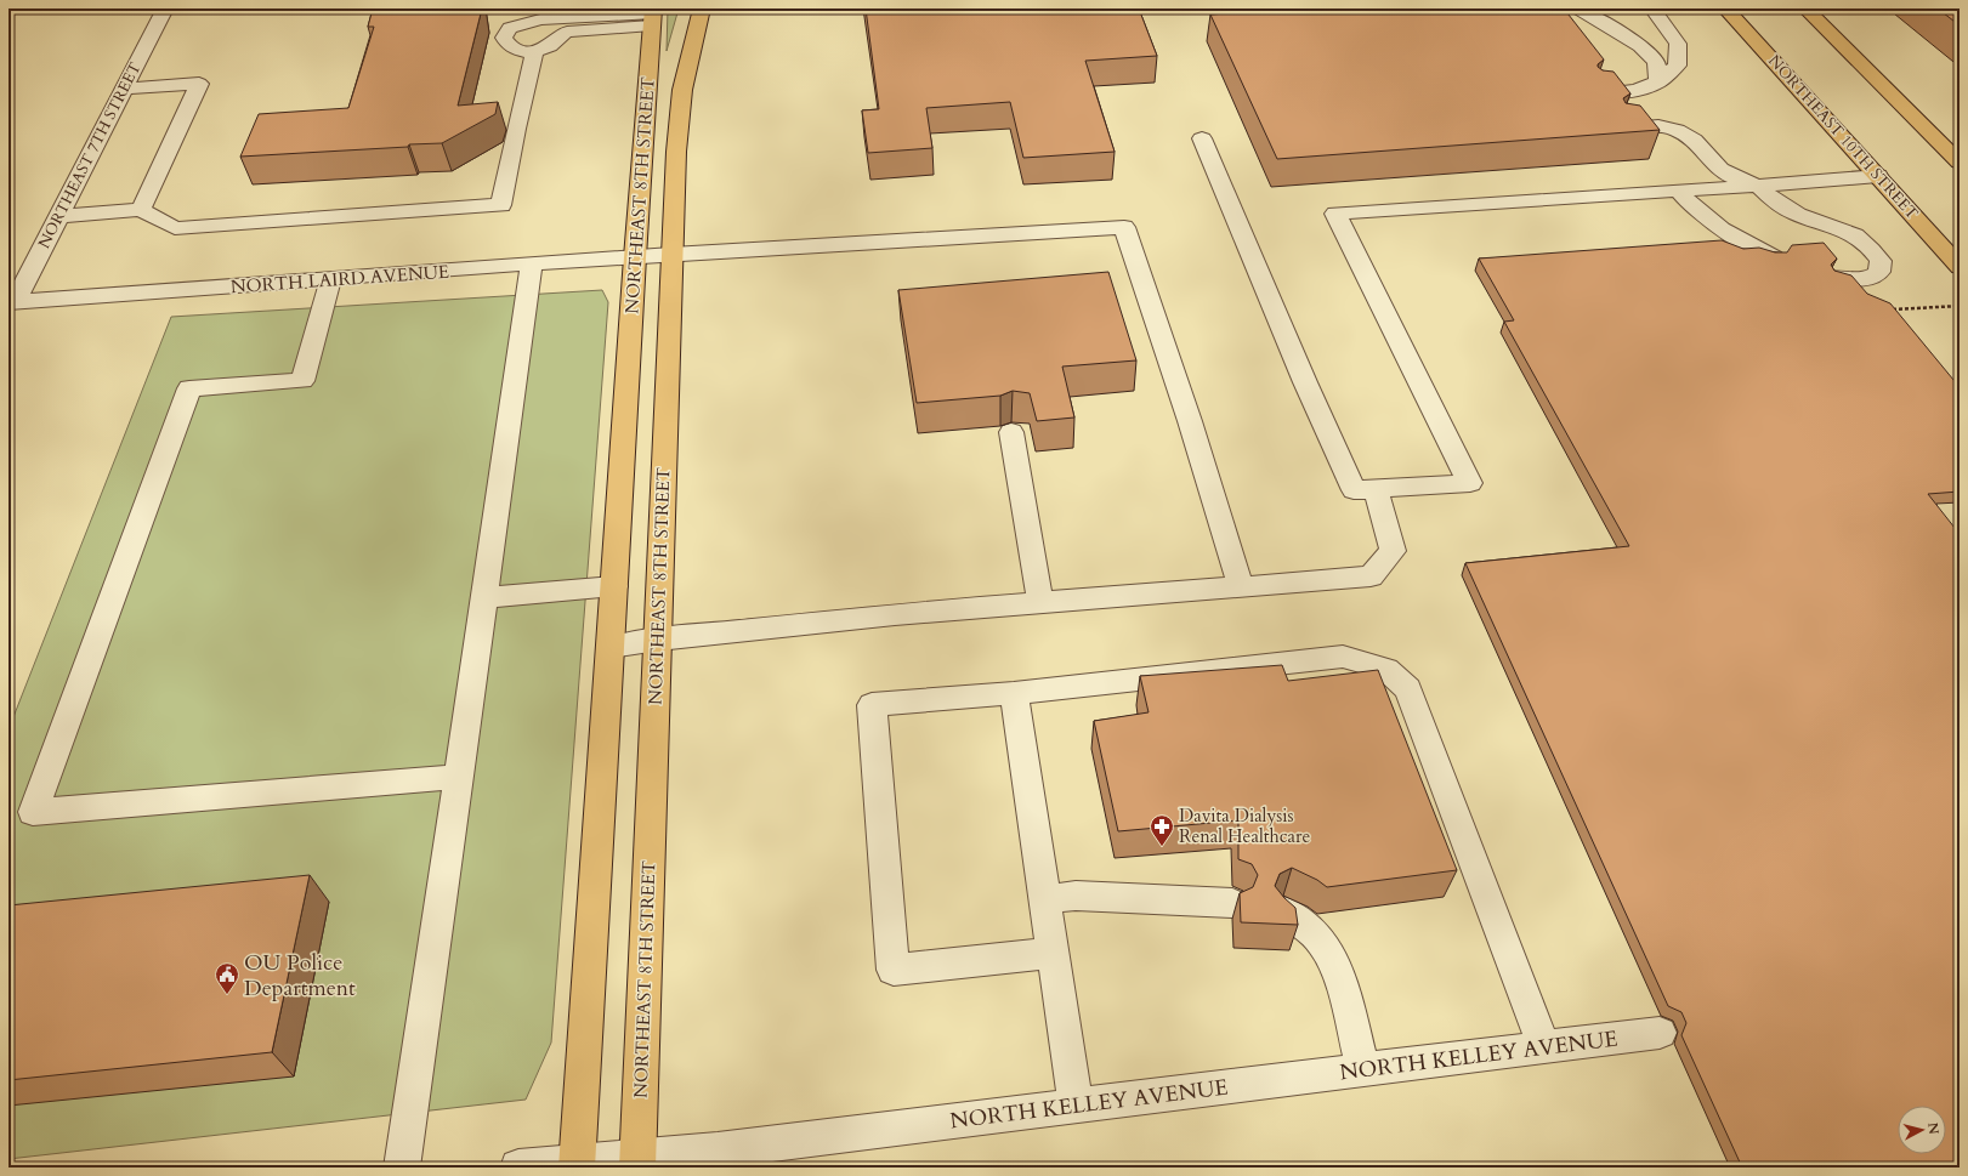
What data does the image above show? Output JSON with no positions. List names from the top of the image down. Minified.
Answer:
{"streets":{"main road":["NORTHEAST 10TH STREET","NORTHEAST 8TH STREET"],"street":["NORTHEAST 7TH STREET","NORTH LAIRD AVENUE","NORTH KELLEY AVENUE"]},"crossings":[["NORTHEAST 7TH STREET","NORTH LAIRD AVENUE"],["NORTHEAST 8TH STREET","NORTH LAIRD AVENUE"],["NORTHEAST 8TH STREET","NORTH KELLEY AVENUE"]],"places":{"pharmacy":["Davita Dialysis Renal Healthcare"],"public building":["OU Police Department"]},"north":"right"}
